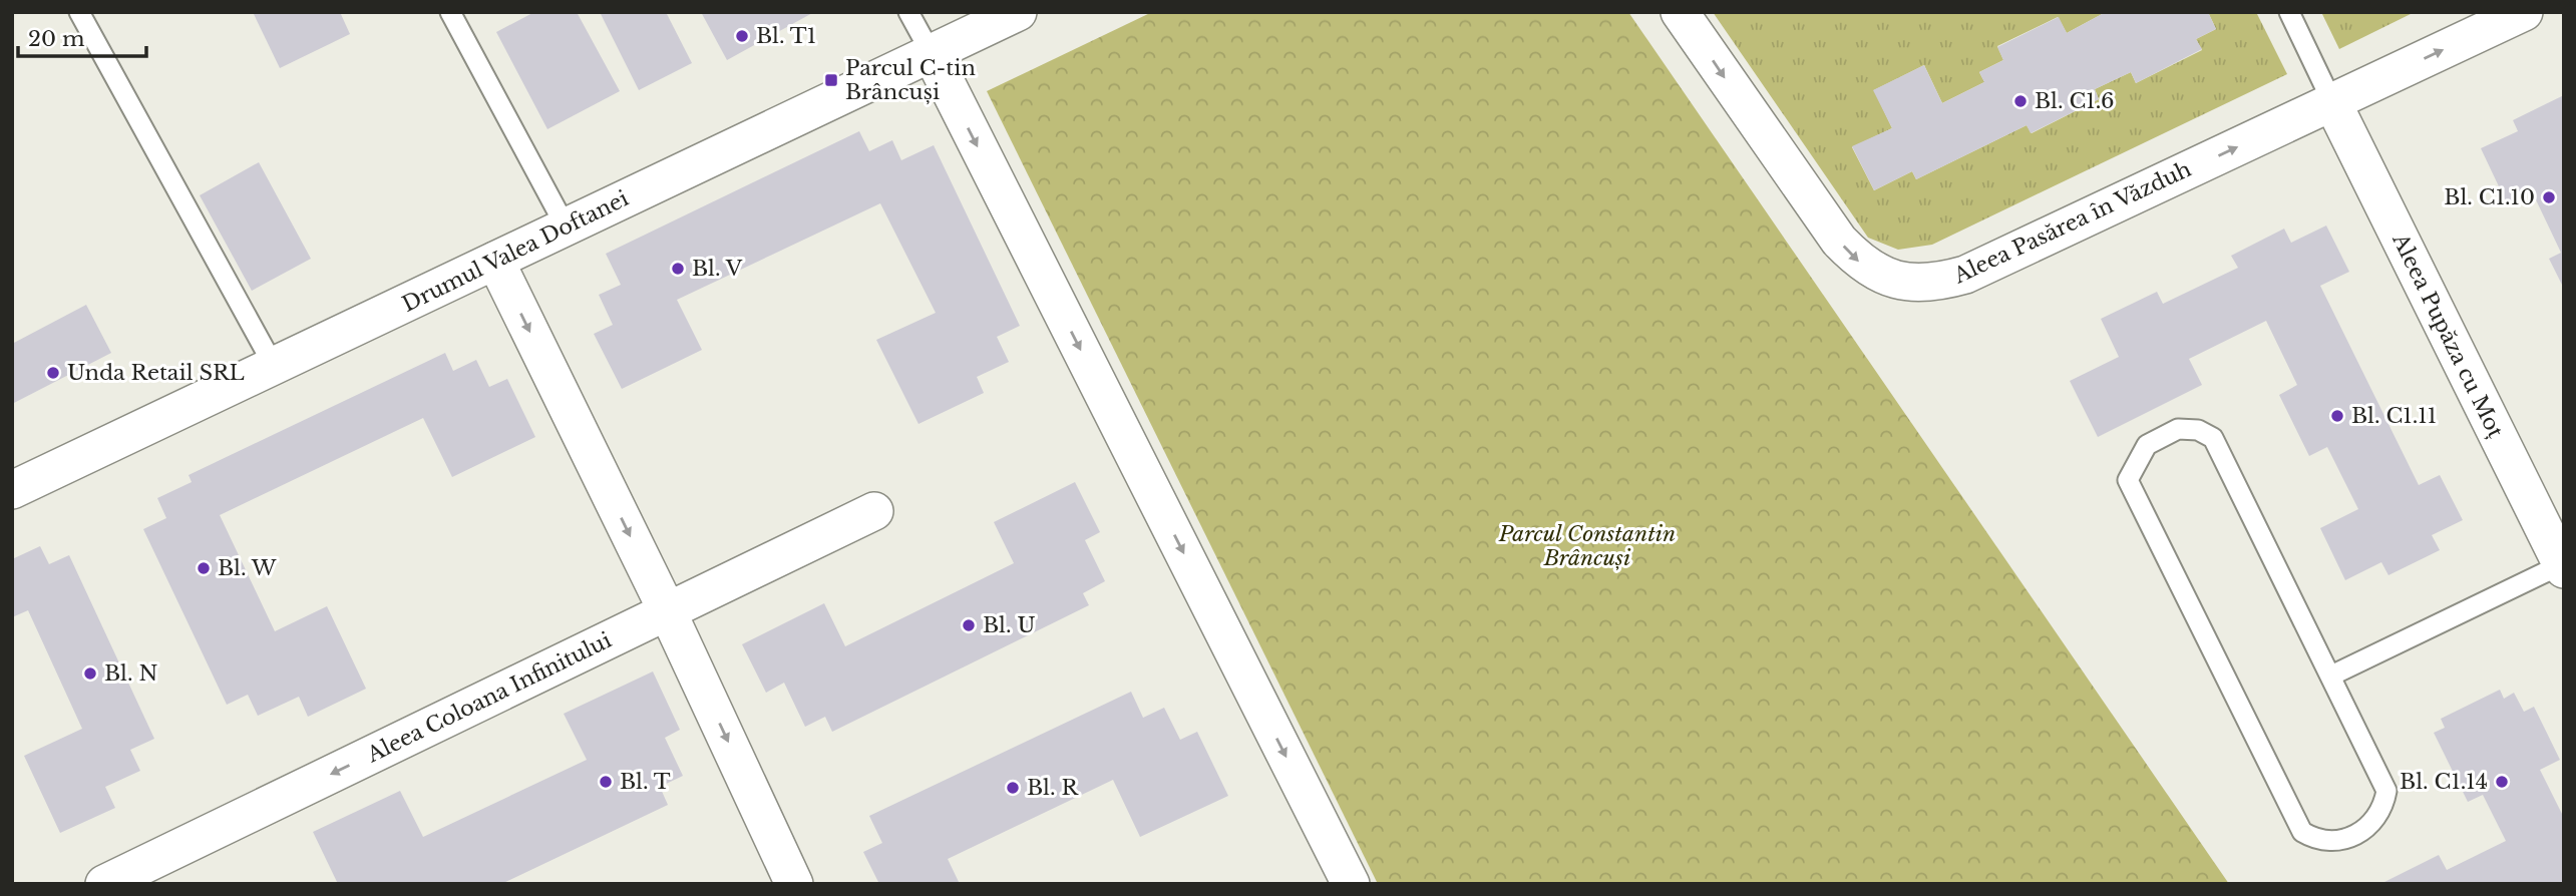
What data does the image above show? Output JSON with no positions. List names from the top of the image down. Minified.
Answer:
{"streets":{"street":["Aleea Pasărea în Văzduh","Drumul Valea Doftanei","Aleea Pupăza cu Moț","Aleea Coloana Infinitului"]},"crossings":[["Aleea Pasărea în Văzduh","Aleea Pupăza cu Moț"]],"one_way":["Aleea Pasărea în Văzduh","Aleea Coloana Infinitului"],"parks":["Parcul Constantin Brâncuși"],"places":{"other":["Bl. T1","Bl. C1.6","Bl. C1.10","Bl. V","Unda Retail SRL","Bl. C1.11","Bl. W","Bl. U","Bl. N","Bl. T","Bl. C1.14","Bl. R"],"transit":["Parcul C-tin Brâncuși"]},"scale_bar":"20 m"}
